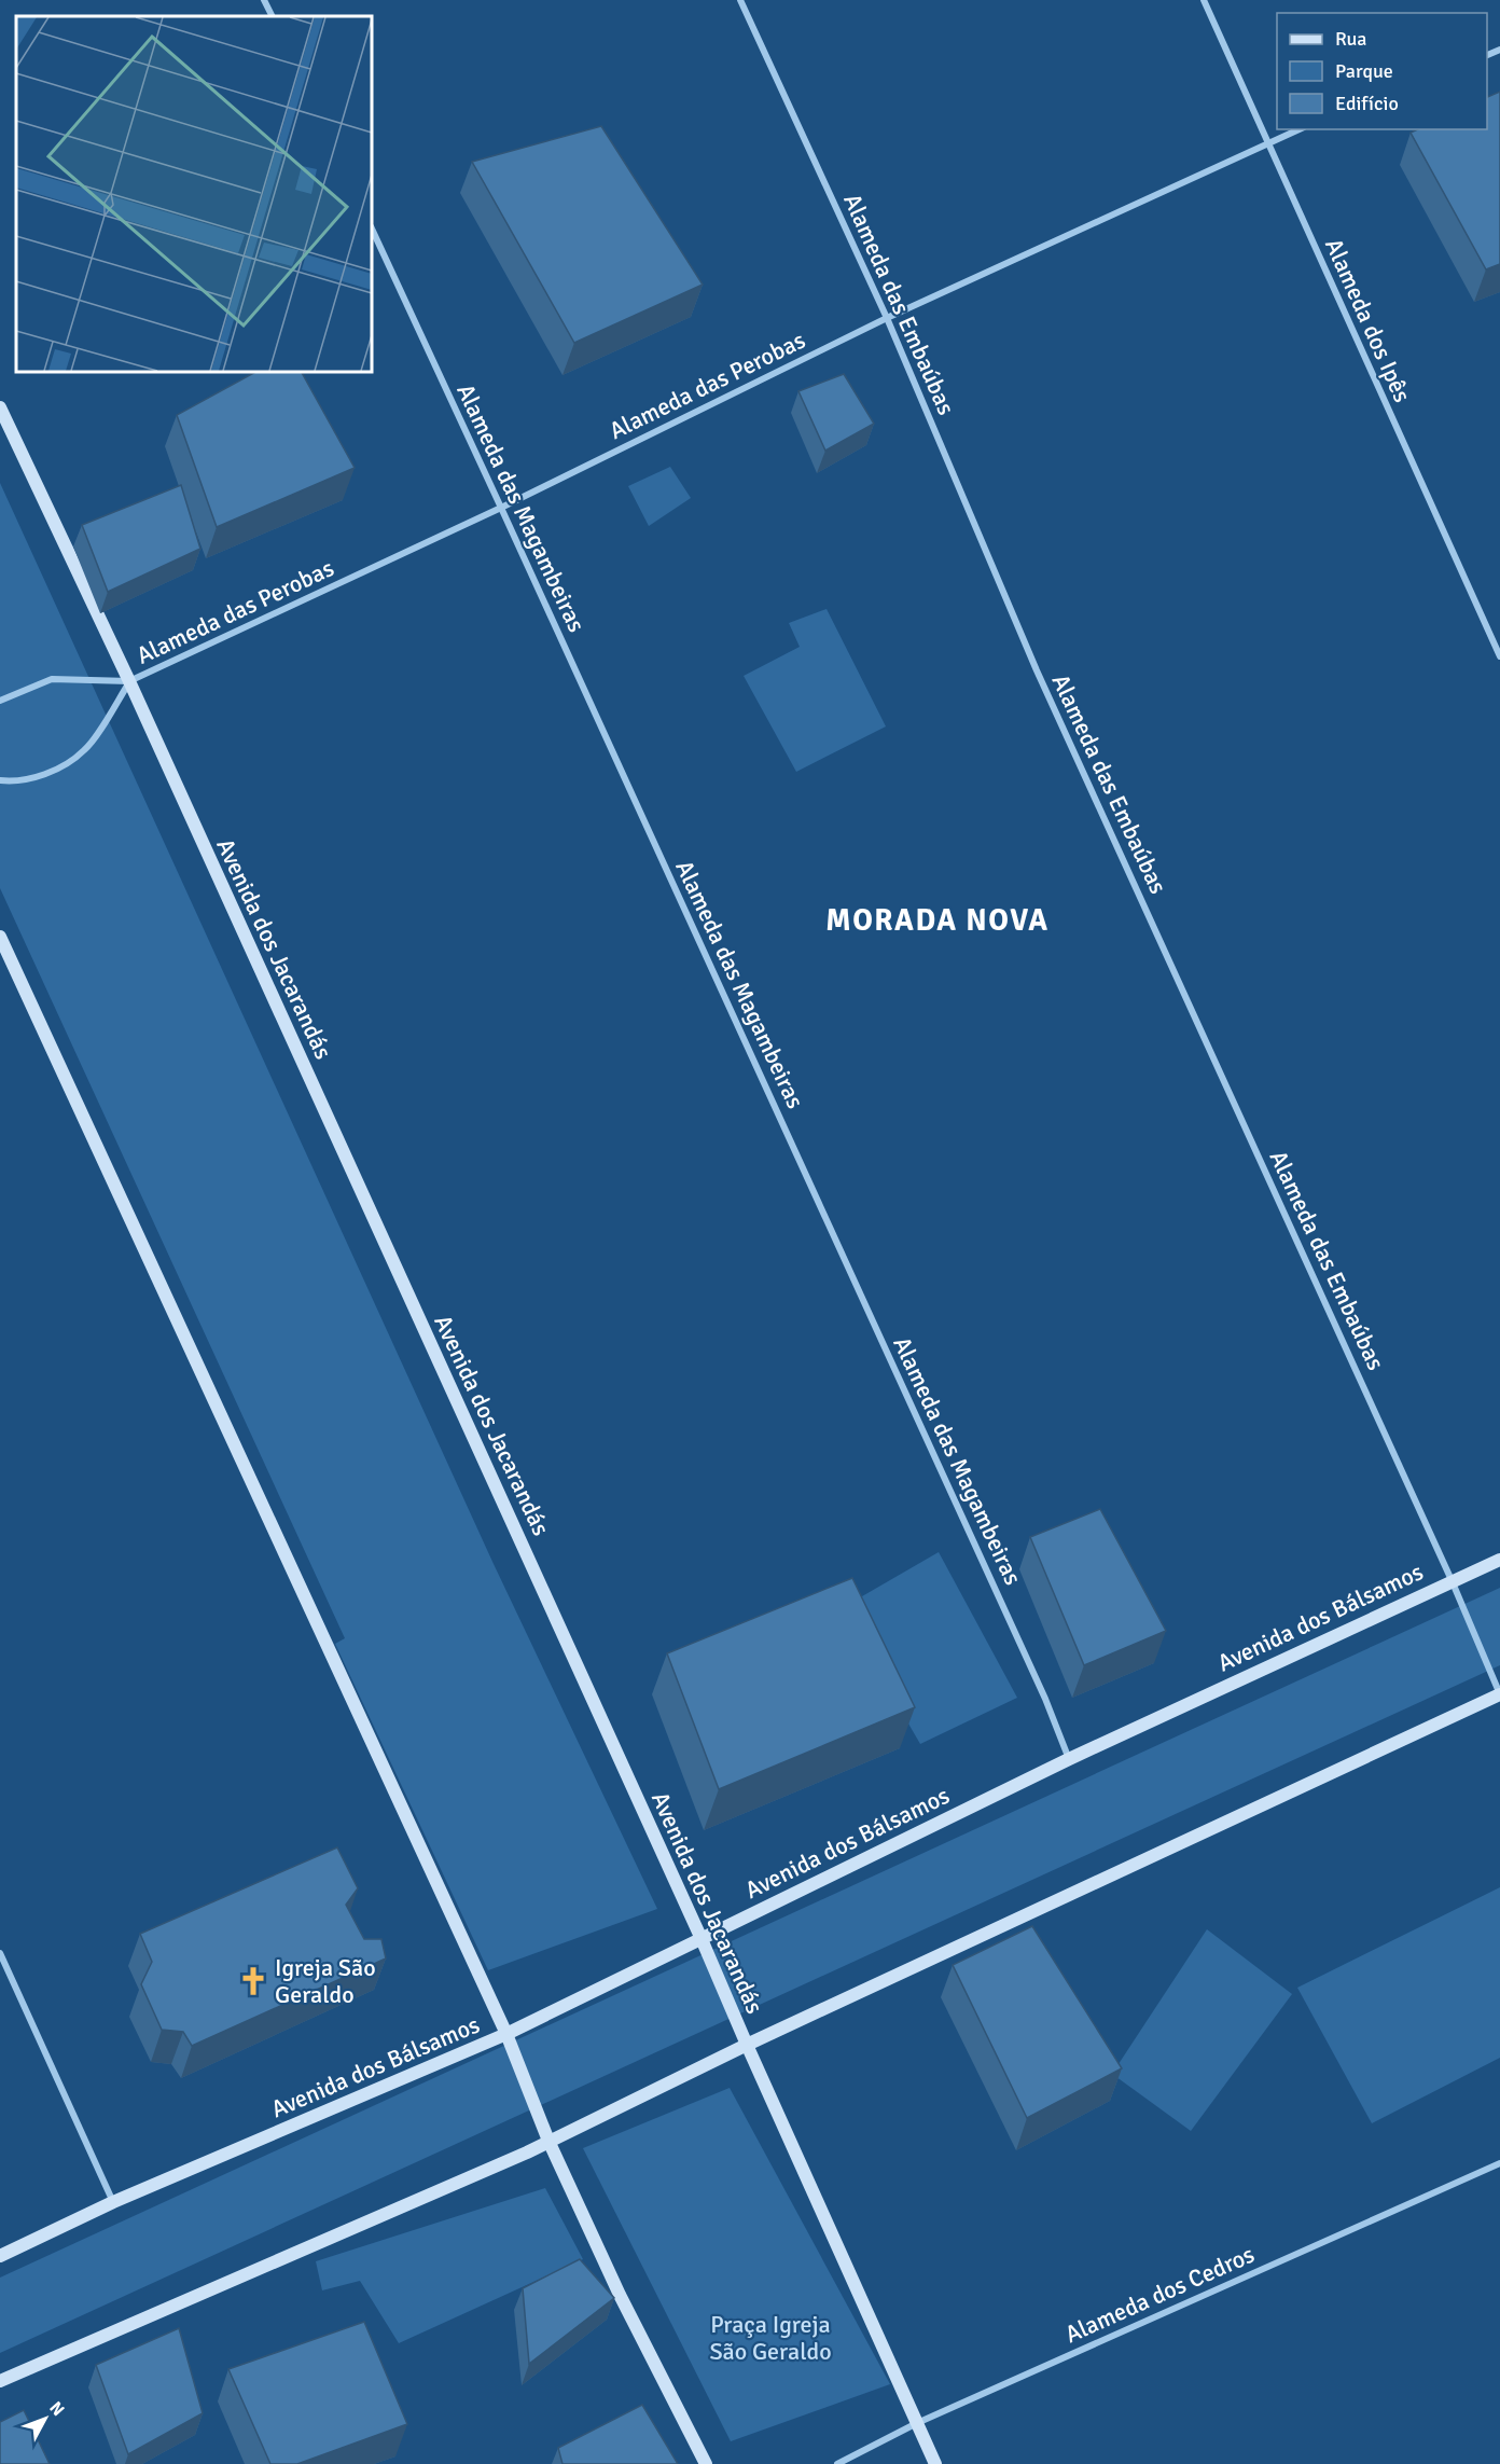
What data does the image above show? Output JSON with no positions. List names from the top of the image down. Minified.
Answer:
{"streets":{"street":["Alameda das Embaúbas","Alameda dos Ipês","Alameda das Perobas","Alameda das Magambeiras","Avenida dos Jacarandás","Avenida dos Bálsamos","Alameda dos Cedros"]},"crossings":[["Alameda das Embaúbas","Alameda das Perobas"],["Alameda das Embaúbas","Avenida dos Bálsamos"],["Alameda dos Ipês","Alameda das Perobas"],["Alameda das Perobas","Alameda das Magambeiras"],["Alameda das Perobas","Avenida dos Jacarandás"],["Alameda das Magambeiras","Avenida dos Bálsamos"],["Avenida dos Jacarandás","Avenida dos Bálsamos"],["Avenida dos Jacarandás","Alameda dos Cedros"]],"districts":["MORADA NOVA"],"parks":["Praça Igreja São Geraldo"],"places":{"church":["Igreja São Geraldo"]},"legend":["Rua","Parque","Edifício"],"north":"top right"}
